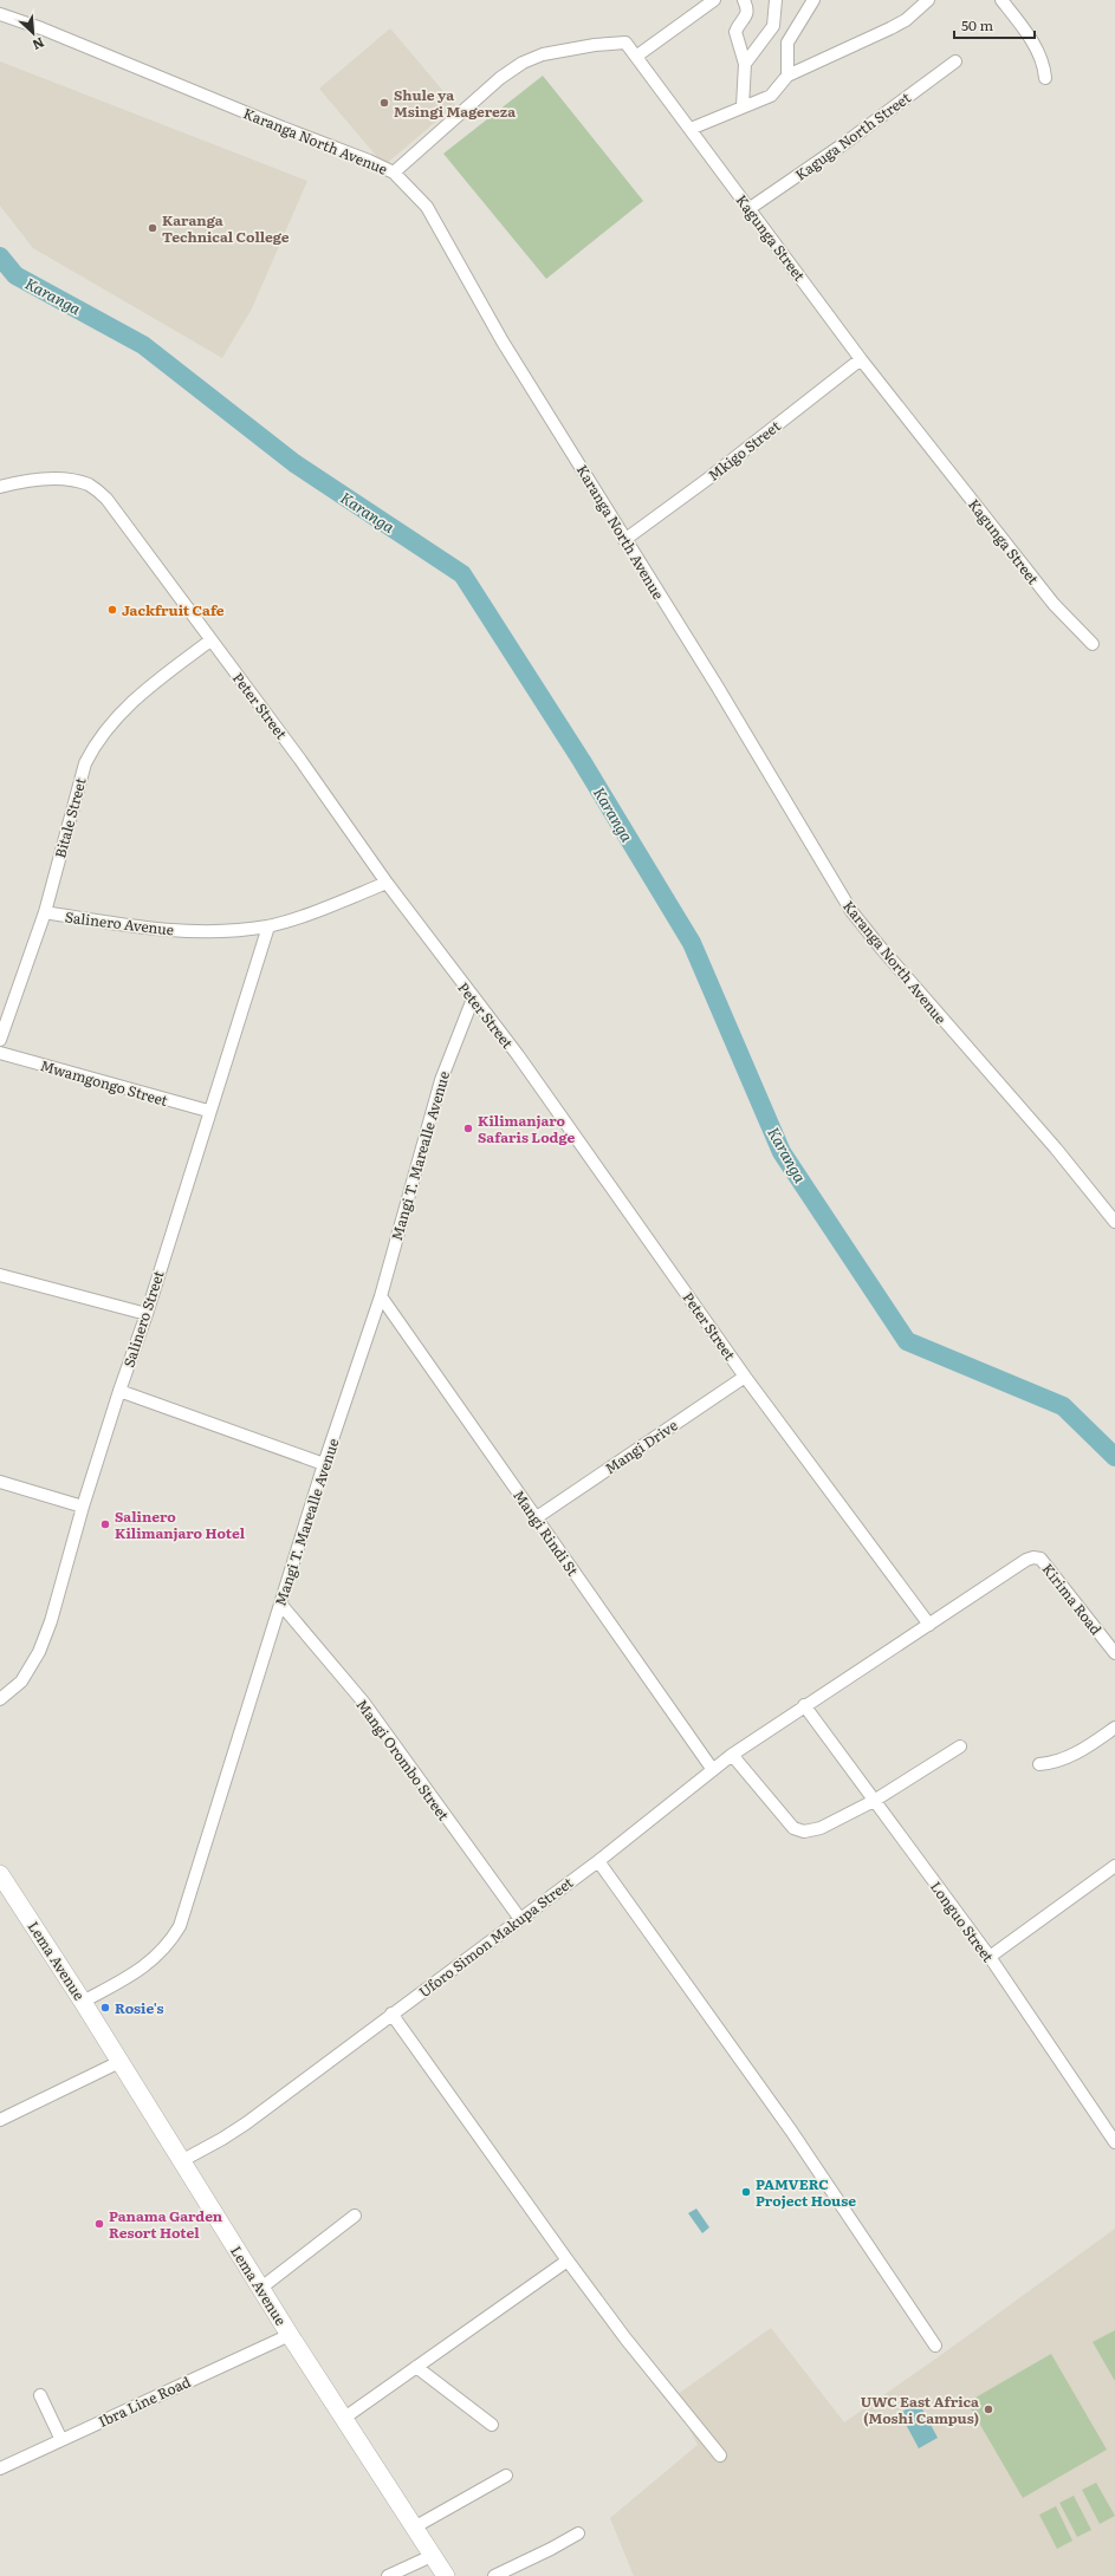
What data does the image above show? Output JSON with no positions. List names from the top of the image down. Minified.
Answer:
{"streets":{"main road":["Lema Avenue"],"street":["Kaguga North Street","Karanga North Avenue","Kagunga Street","Mkigo Street","Peter Street","Bitale Street","Salinero Avenue","Mwamgongo Street","Mangi T. Marealle Avenue","Salinero Street","Mangi Drive","Mangi Rindi St","Kirima Road","Mangi Orombo Street","Longuo Street","Uforo Simon Makupa Street","Ibra Line Road"]},"crossings":[["Kaguga North Street","Kagunga Street"],["Karanga North Avenue","Kagunga Street"],["Karanga North Avenue","Mkigo Street"],["Kagunga Street","Mkigo Street"],["Peter Street","Bitale Street"],["Peter Street","Salinero Avenue"],["Peter Street","Mangi T. Marealle Avenue"],["Peter Street","Mangi Drive"],["Peter Street","Kirima Road"],["Bitale Street","Salinero Avenue"],["Salinero Avenue","Salinero Street"],["Mwamgongo Street","Salinero Street"],["Mangi T. Marealle Avenue","Mangi Rindi St"],["Mangi T. Marealle Avenue","Mangi Orombo Street"],["Mangi T. Marealle Avenue","Lema Avenue"],["Mangi Drive","Mangi Rindi St"],["Mangi Rindi St","Uforo Simon Makupa Street"],["Kirima Road","Longuo Street"],["Kirima Road","Uforo Simon Makupa Street"],["Mangi Orombo Street","Uforo Simon Makupa Street"],["Longuo Street","Uforo Simon Makupa Street"],["Uforo Simon Makupa Street","Lema Avenue"],["Lema Avenue","Ibra Line Road"]],"water":["Karanga"],"places":["Shule ya Msingi Magereza","Karanga Technical College","Jackfruit Cafe","Kilimanjaro Safaris Lodge","Salinero Kilimanjaro Hotel","Rosie's","PAMVERC Project House","Panama Garden Resort Hotel","UWC East Africa (Moshi Campus)"],"scale_bar":"50 m","north":"bottom right"}
